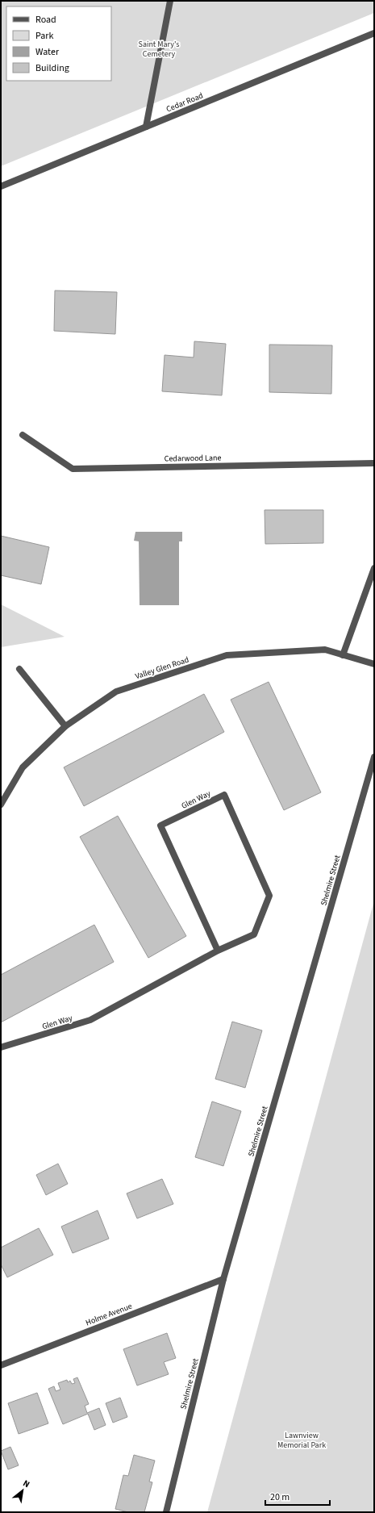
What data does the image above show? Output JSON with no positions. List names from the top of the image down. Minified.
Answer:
{"streets":{"street":["Cedar Road","Cedarwood Lane","Valley Glen Road","Glen Way","Shelmire Street","Holme Avenue"]},"crossings":[["Shelmire Street","Holme Avenue"]],"parks":["Saint Mary's Cemetery","Lawnview Memorial Park"],"legend":["Road","Park","Water","Building"],"scale_bar":"20 m","north":"top right"}
